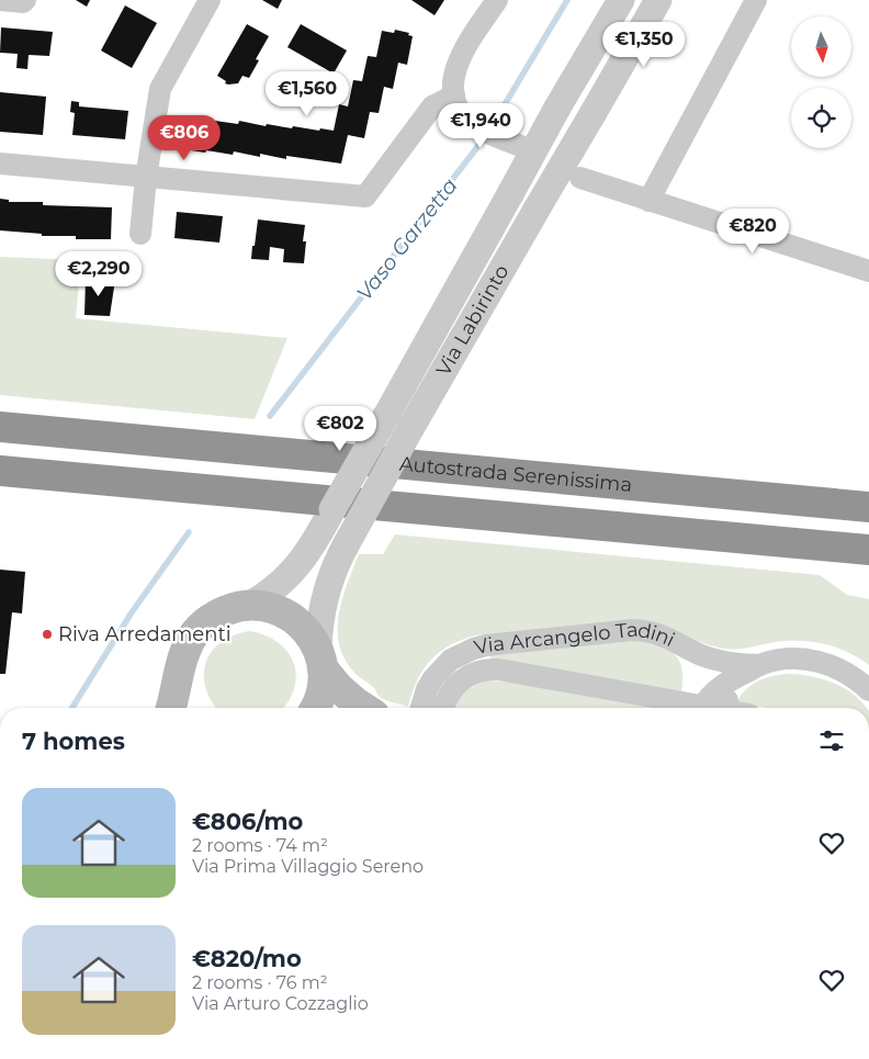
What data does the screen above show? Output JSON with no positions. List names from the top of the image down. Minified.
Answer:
{"streets":{"highway":["Autostrada Serenissima"],"main road":["Via Labirinto"],"street":["Via Arcangelo Tadini"]},"water":["Vaso Garzetta"],"places":["Riva Arredamenti"],"north":"bottom","page":{"price":["€1,350","€1,560","€1,940","€806","€820","€2,290","€802"],"heading":"7 homes","list":[{"name":"€806/mo","note":"2 rooms · 74 m² · Via Prima Villaggio Sereno"},{"name":"€820/mo","note":"2 rooms · 76 m² · Via Arturo Cozzaglio"}]}}
